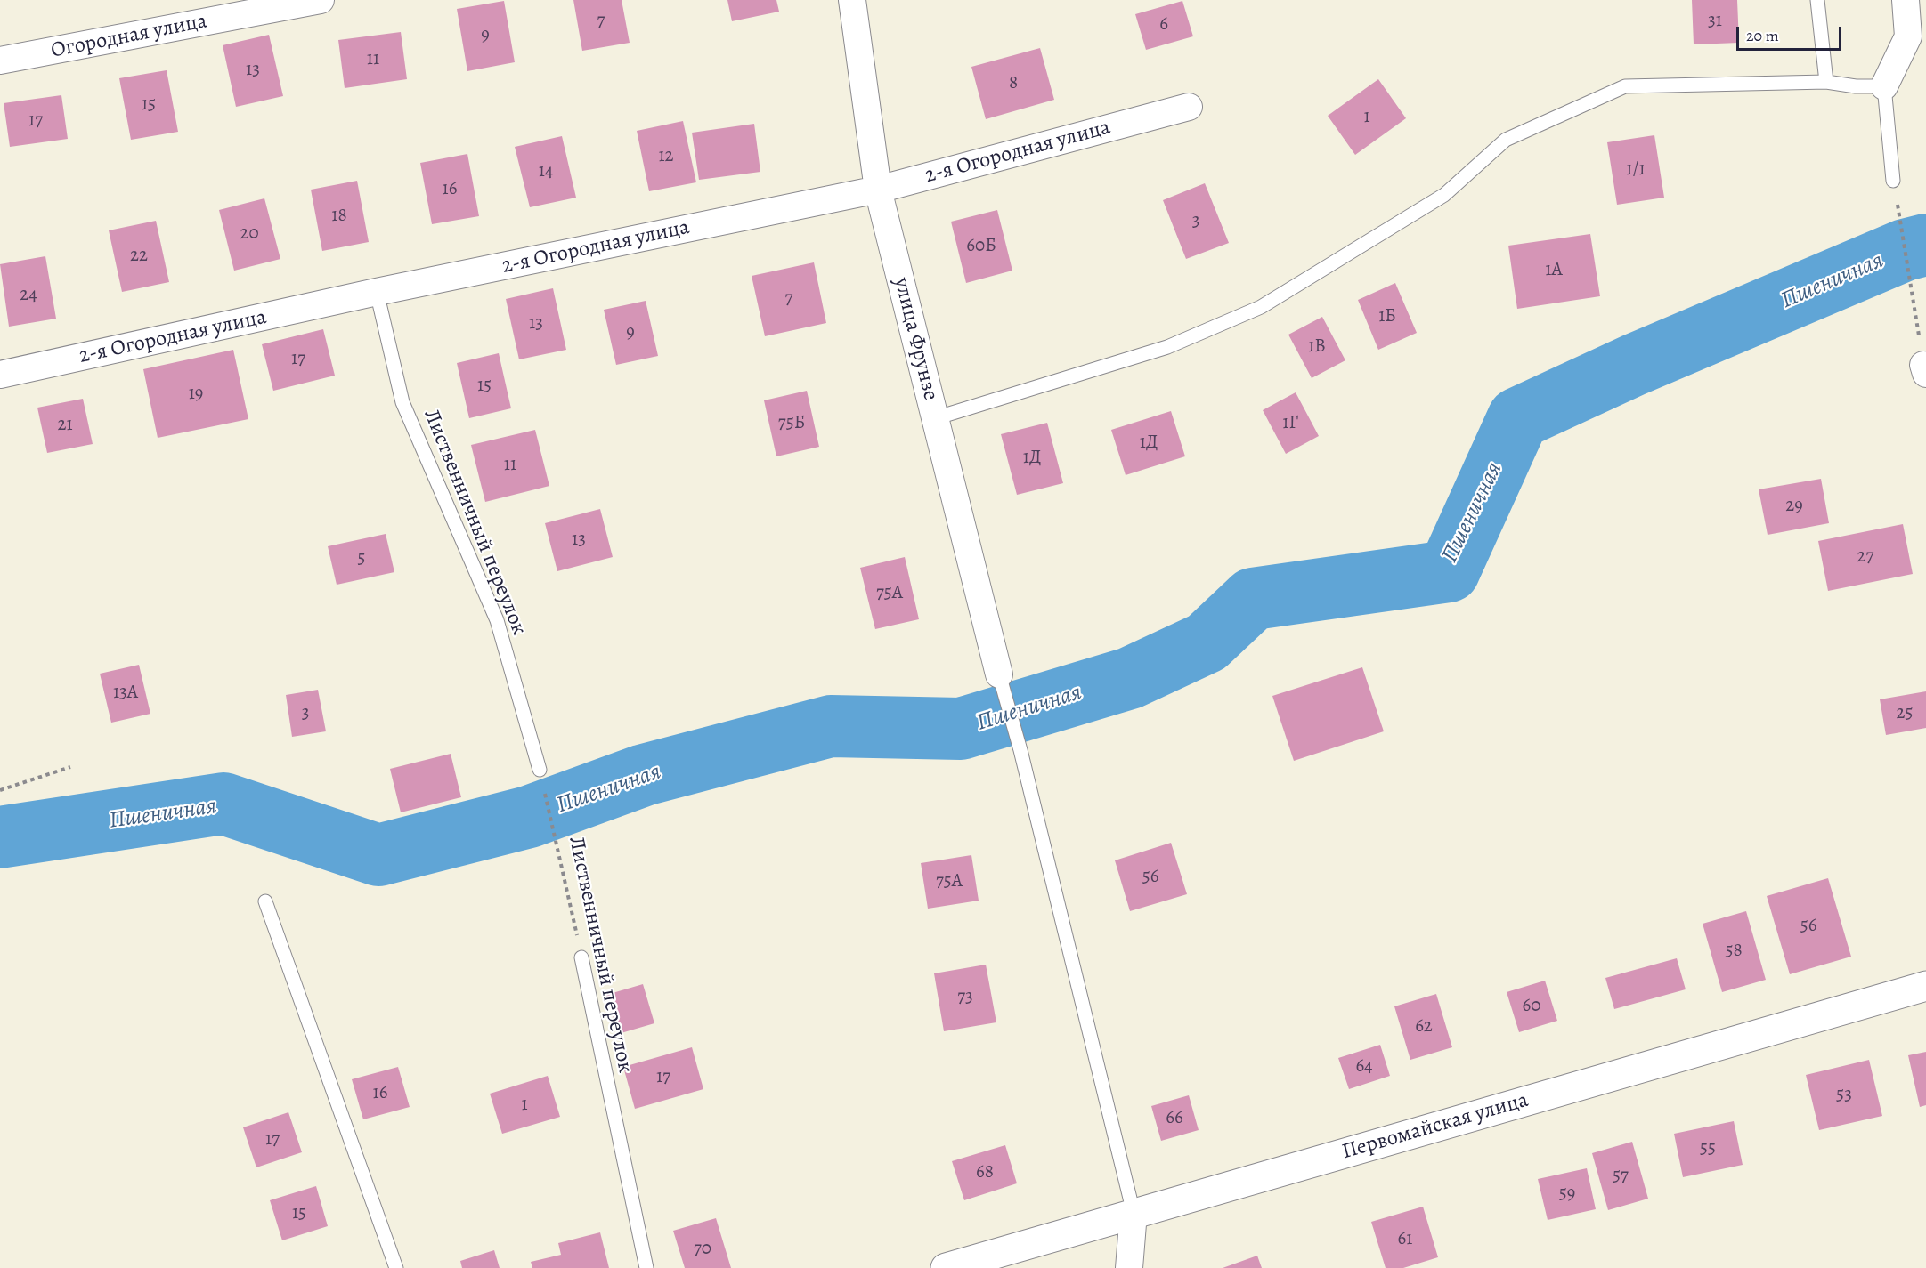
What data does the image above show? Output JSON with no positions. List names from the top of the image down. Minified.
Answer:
{"streets":{"street":["Огородная улица","2-я Огородная улица","улица Фрунзе","Первомайская улица"],"lane":["Лиственничный переулок"]},"crossings":[["2-я Огородная улица","улица Фрунзе"],["2-я Огородная улица","Лиственничный переулок"]],"water":["Пшеничная"],"house_numbers":["7","31","6","9","11","13","8","15","1","17","12","1/1","14","16","18","3","20","60Б","22","1А","24","7","1Б","13","9","1В","17","15","19","75Б","1Г","21","1Д","1Д","11","29","13","27","5","75А","13А","3","25","56","75А","56","58","73","60","62","64","17","16","53","1","66","17","55","68","57","59","15","61","70"],"scale_bar":"20 m"}
